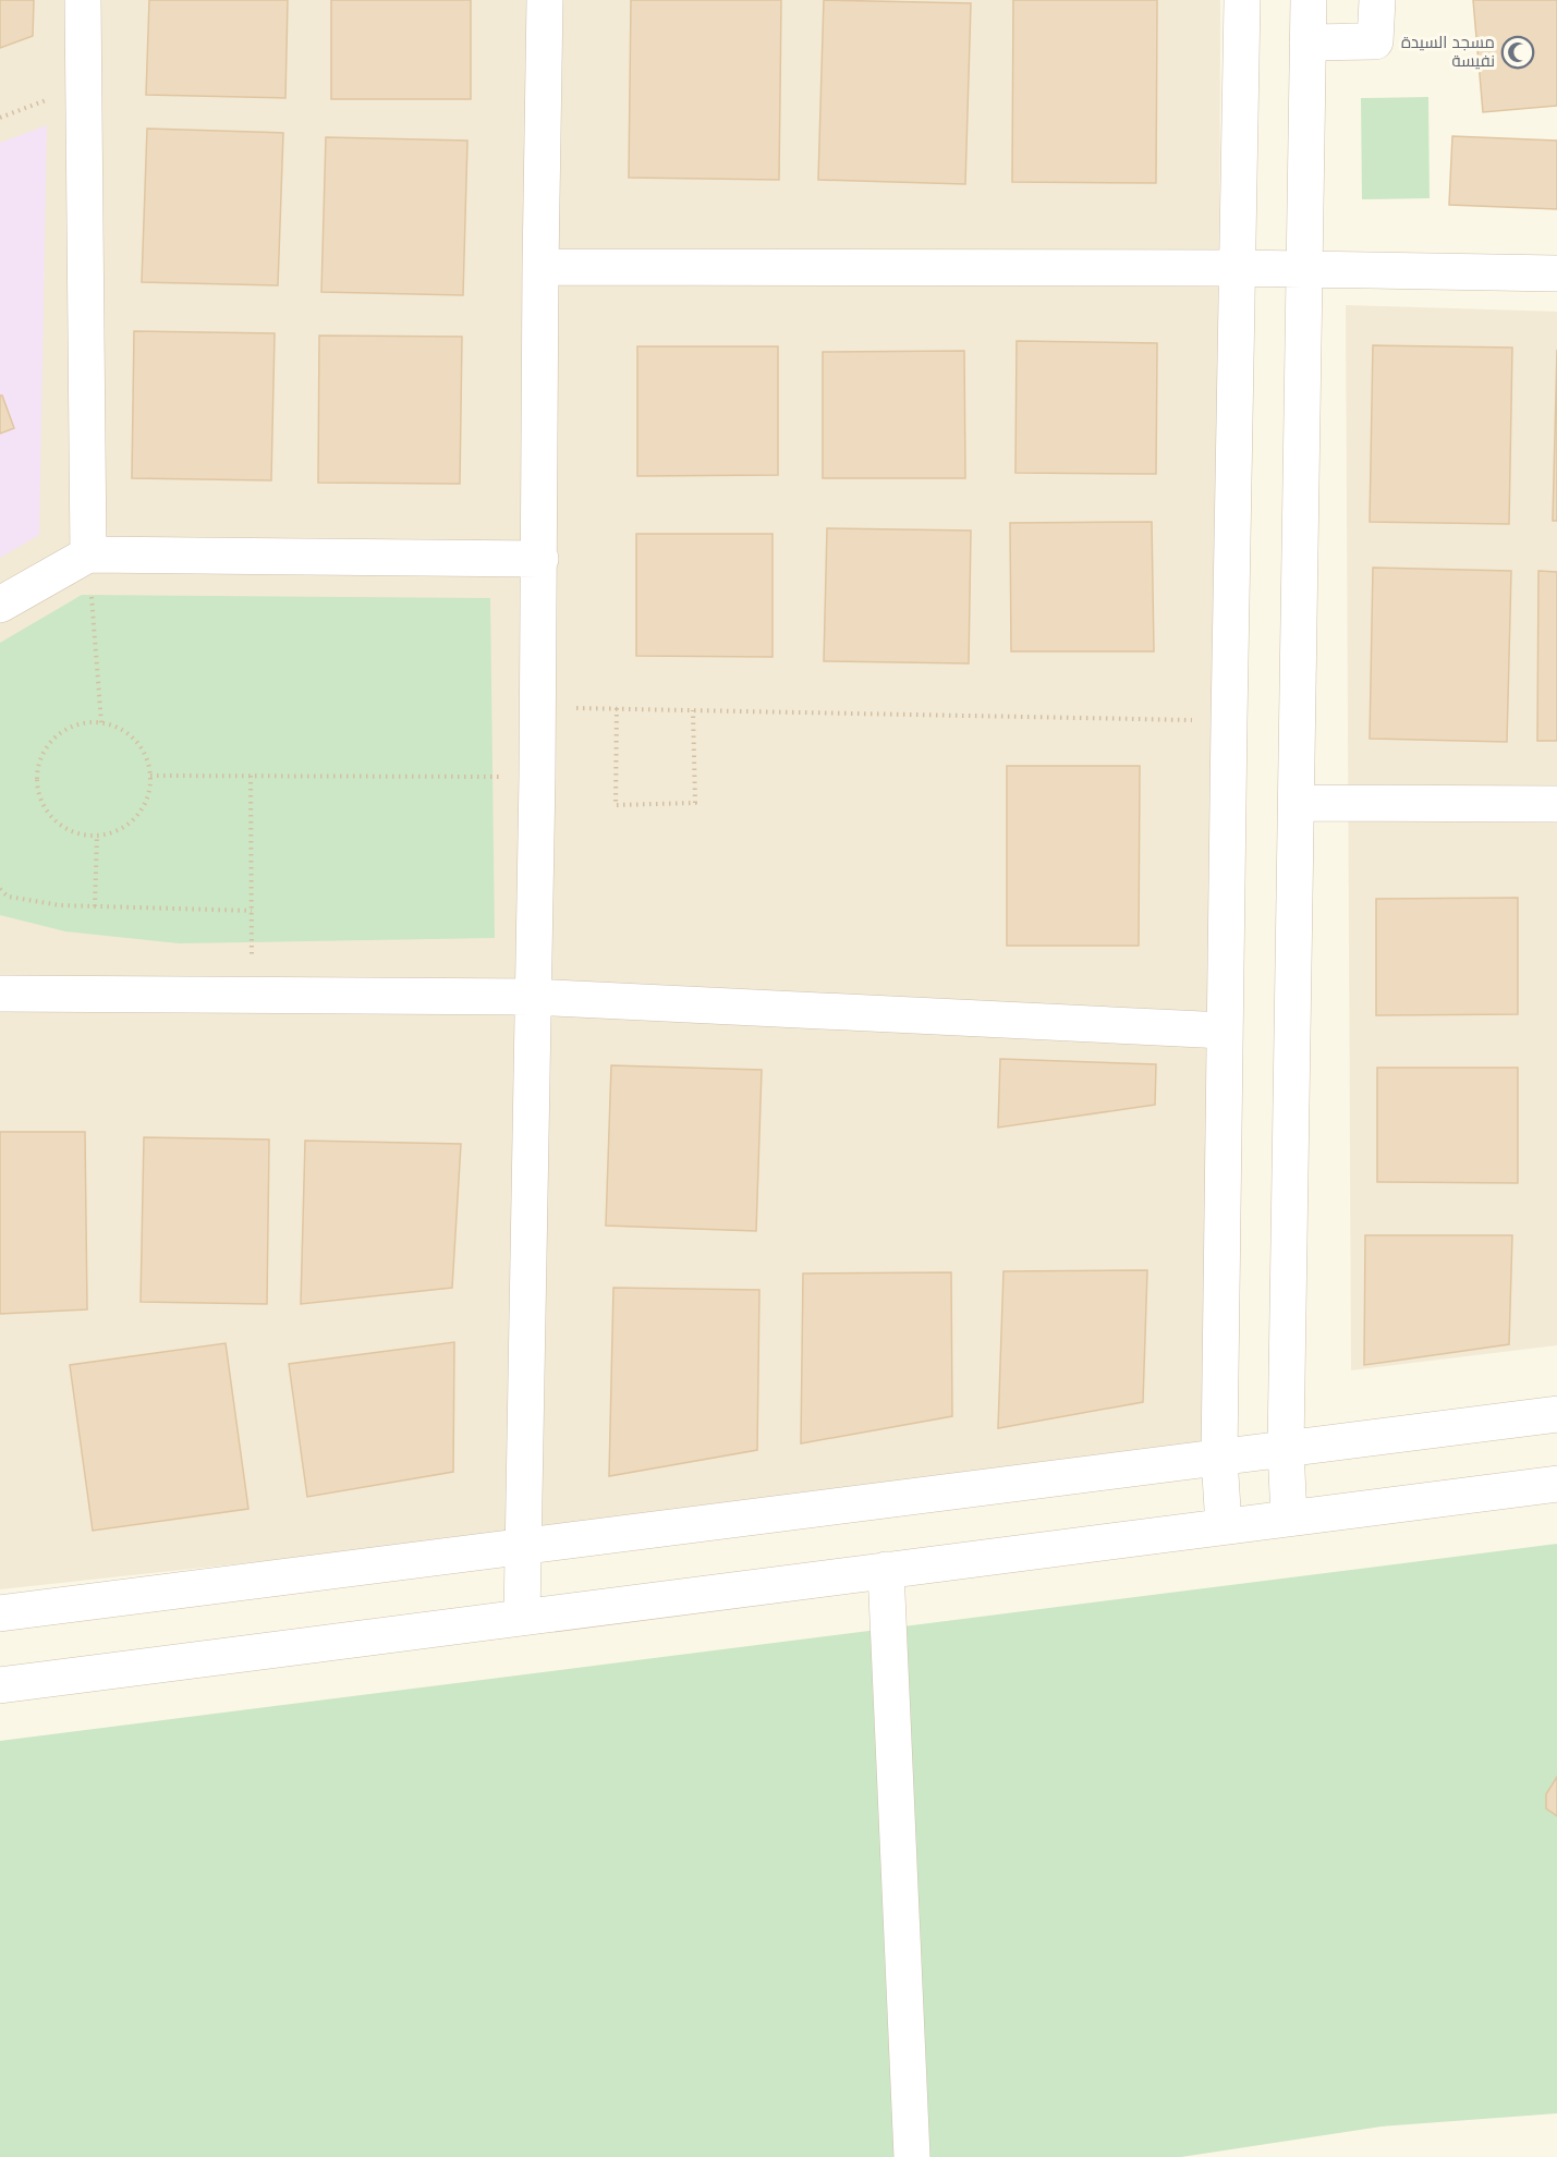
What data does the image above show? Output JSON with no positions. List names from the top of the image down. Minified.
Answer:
{"places":{"mosque":["مسجد السيدة نفيسة"]}}
